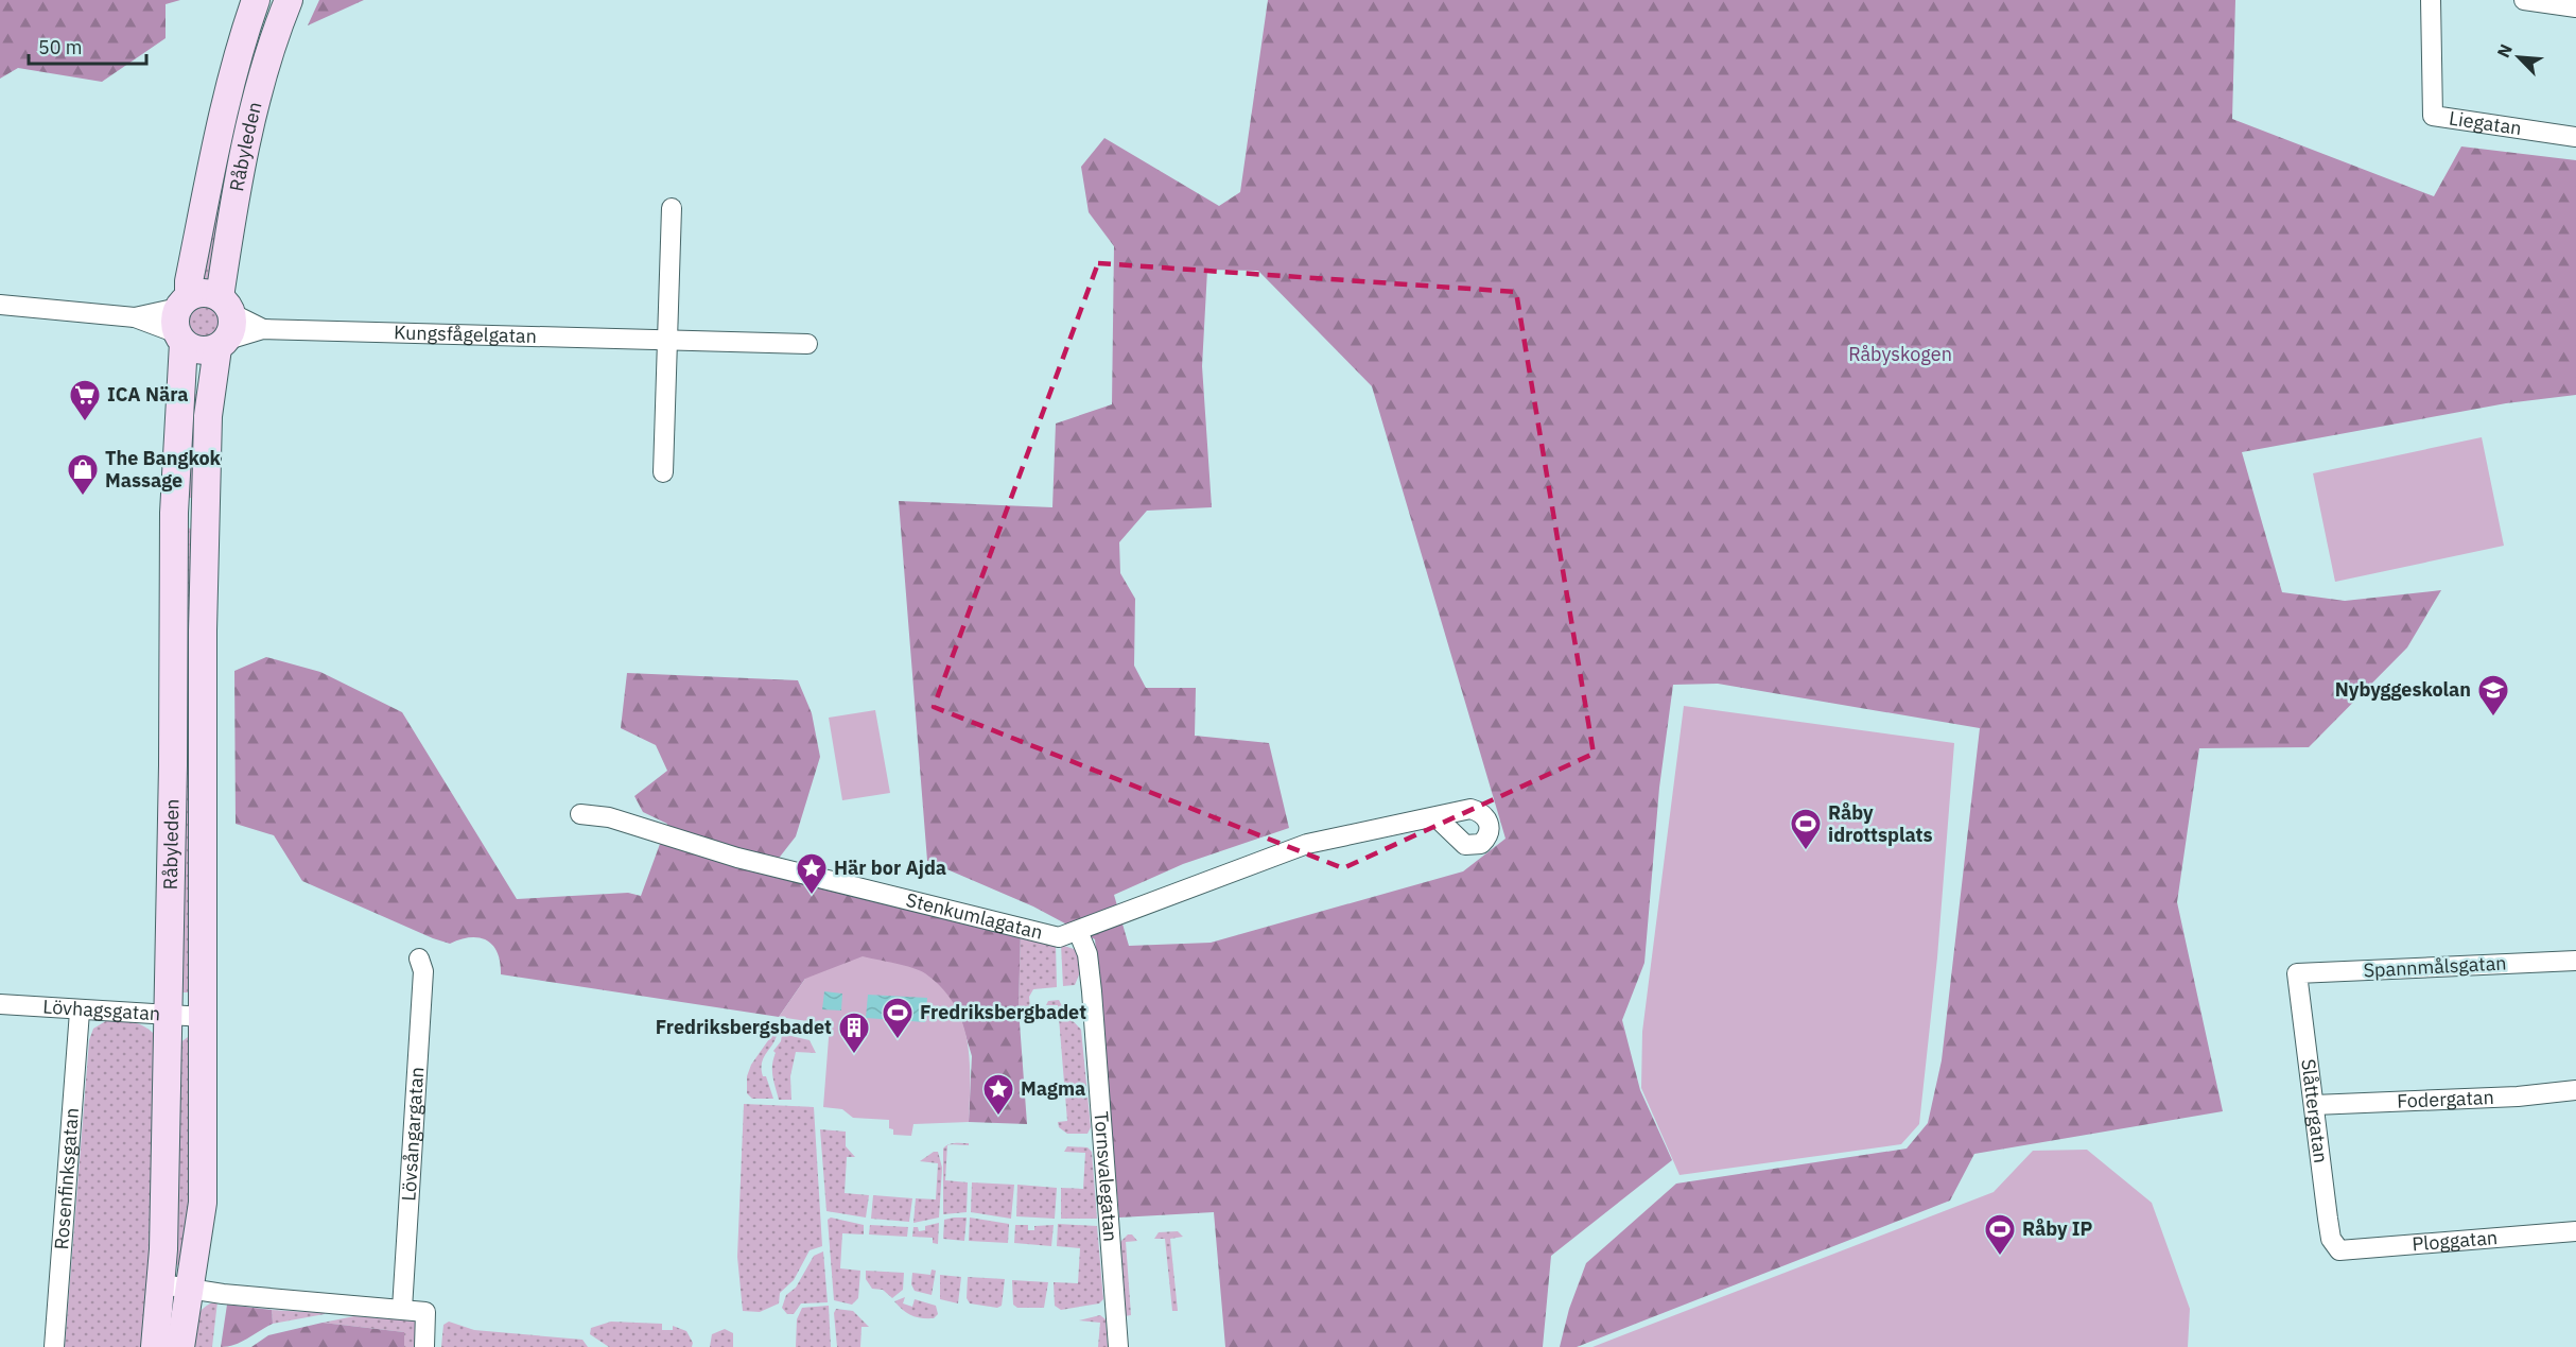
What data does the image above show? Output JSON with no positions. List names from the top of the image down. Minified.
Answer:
{"streets":{"main road":["Råbyleden"],"street":["Liegatan","Kungsfågelgatan","Stenkumlagatan","Spannmålsgatan","Lövhagsgatan","Fodergatan","Slåttergatan","Lövsångargatan","Tornsvalegatan","Rosenfinksgatan","Ploggatan"]},"crossings":[["Råbyleden","Kungsfågelgatan"],["Råbyleden","Lövhagsgatan"],["Stenkumlagatan","Tornsvalegatan"],["Spannmålsgatan","Slåttergatan"],["Lövhagsgatan","Rosenfinksgatan"],["Fodergatan","Slåttergatan"],["Slåttergatan","Ploggatan"]],"parks":["Råbyskogen"],"places":{"supermarket":["ICA Nära"],"shop":["The Bangkok Massage"],"school or university":["Nybyggeskolan"],"sports":["Råby idrottsplats","Fredriksbergbadet","Råby IP"],"place":["Här bor Ajda","Magma"],"building":["Fredriksbergsbadet"]},"scale_bar":"50 m","north":"top left"}
